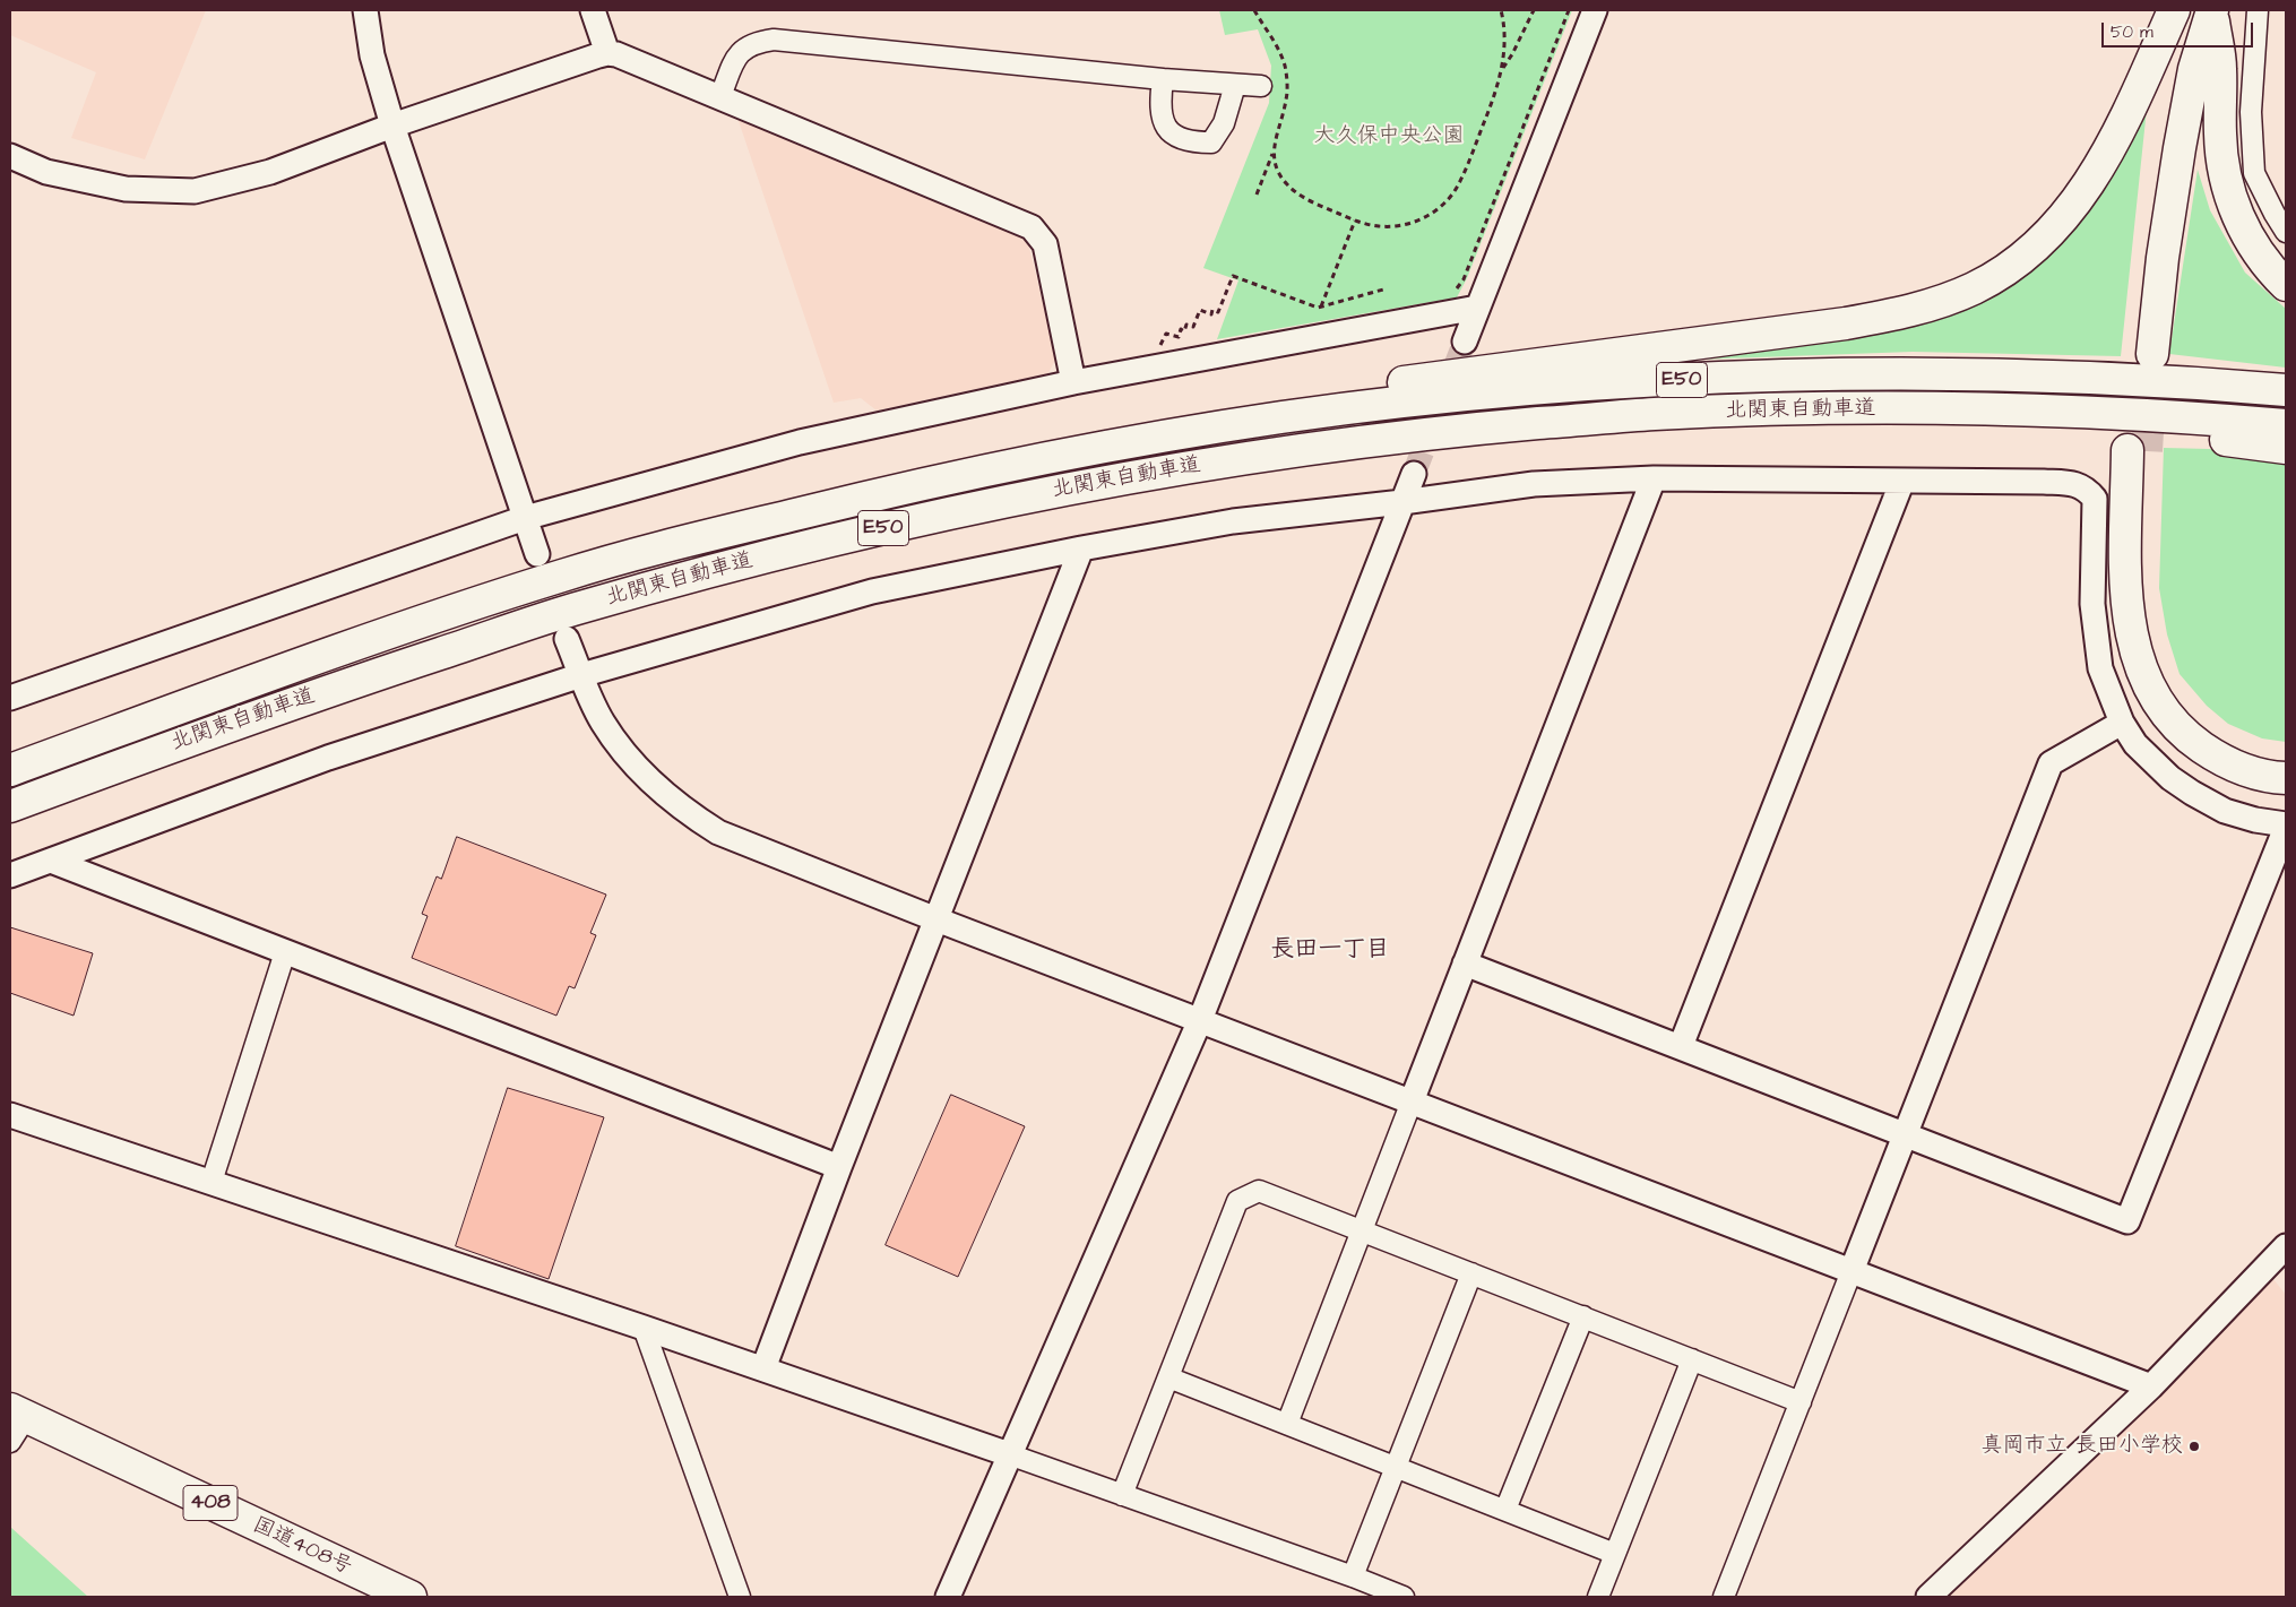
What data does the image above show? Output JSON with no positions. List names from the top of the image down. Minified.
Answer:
{"streets":{"highway":["E50","北関東自動車道","408","国道408号"]},"districts":["長田一丁目"],"parks":["大久保中央公園"],"places":["真岡市立 長田小学校"],"scale_bar":"50 m"}
